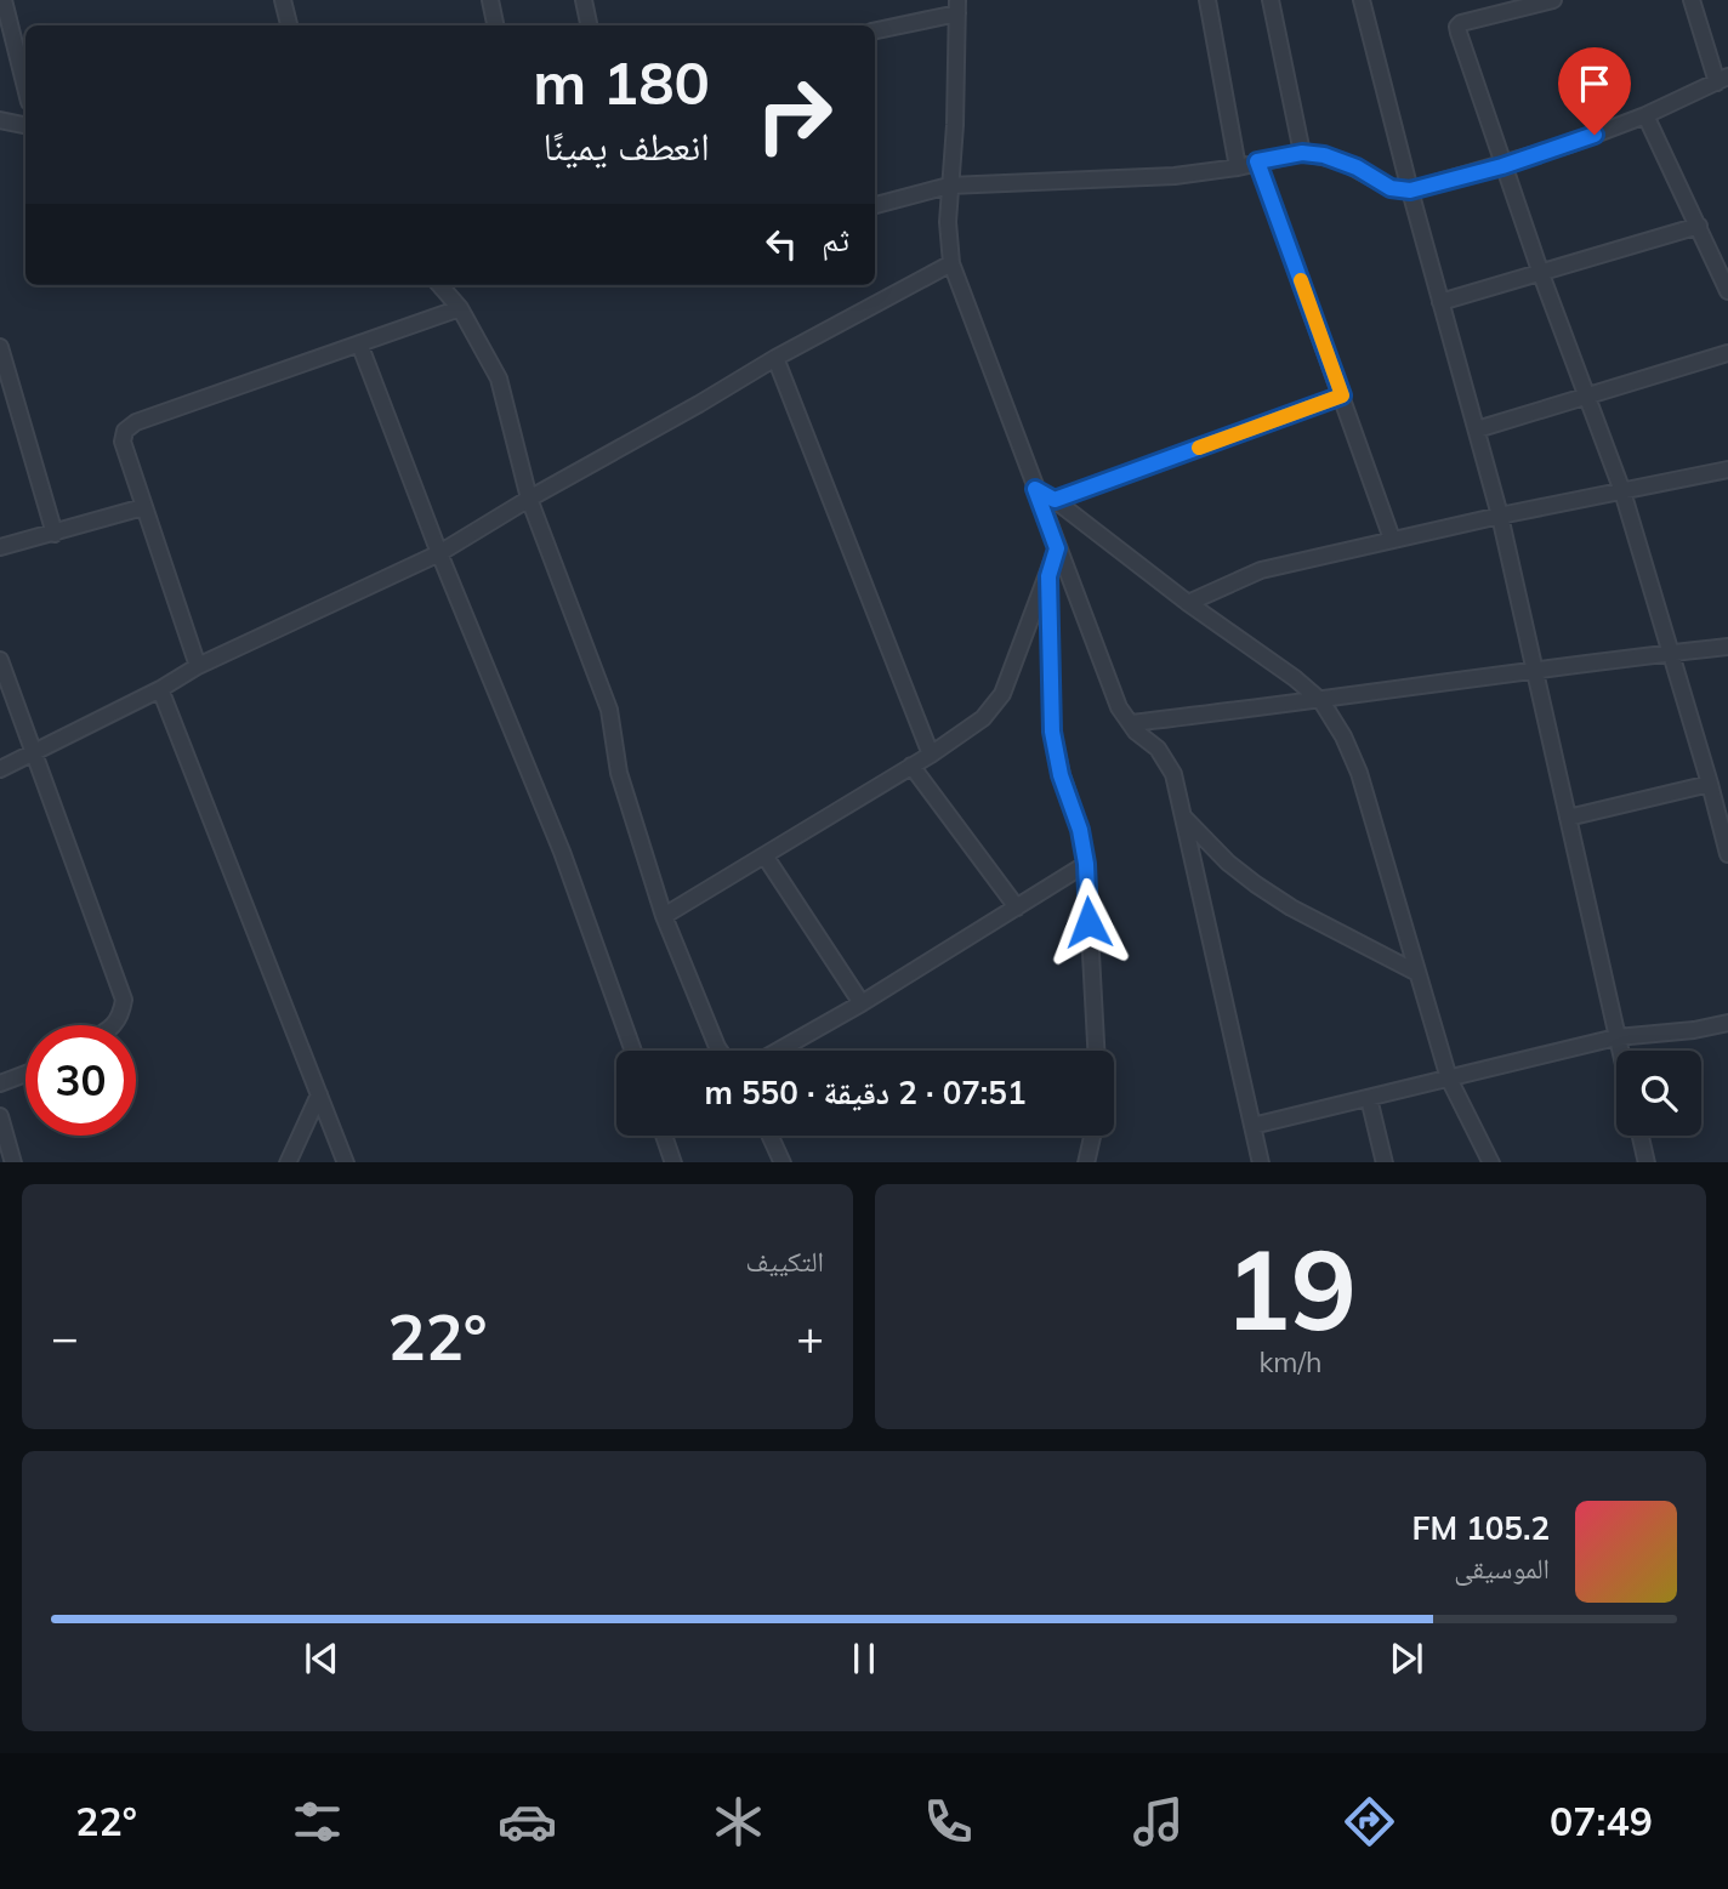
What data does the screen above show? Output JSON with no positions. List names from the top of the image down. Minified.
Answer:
{"page":{"turn":["180 m","انعطف يمينًا"],"then":"ثم","limit":"30","trip":"07:51 · 2 دقيقة · 550 m","tile":[["19","km/h"],"التكييف"],"heat":["−","22°","+"],"song":["105.2 FM","الموسيقى"],"tabs":["07:49","22°"]}}
